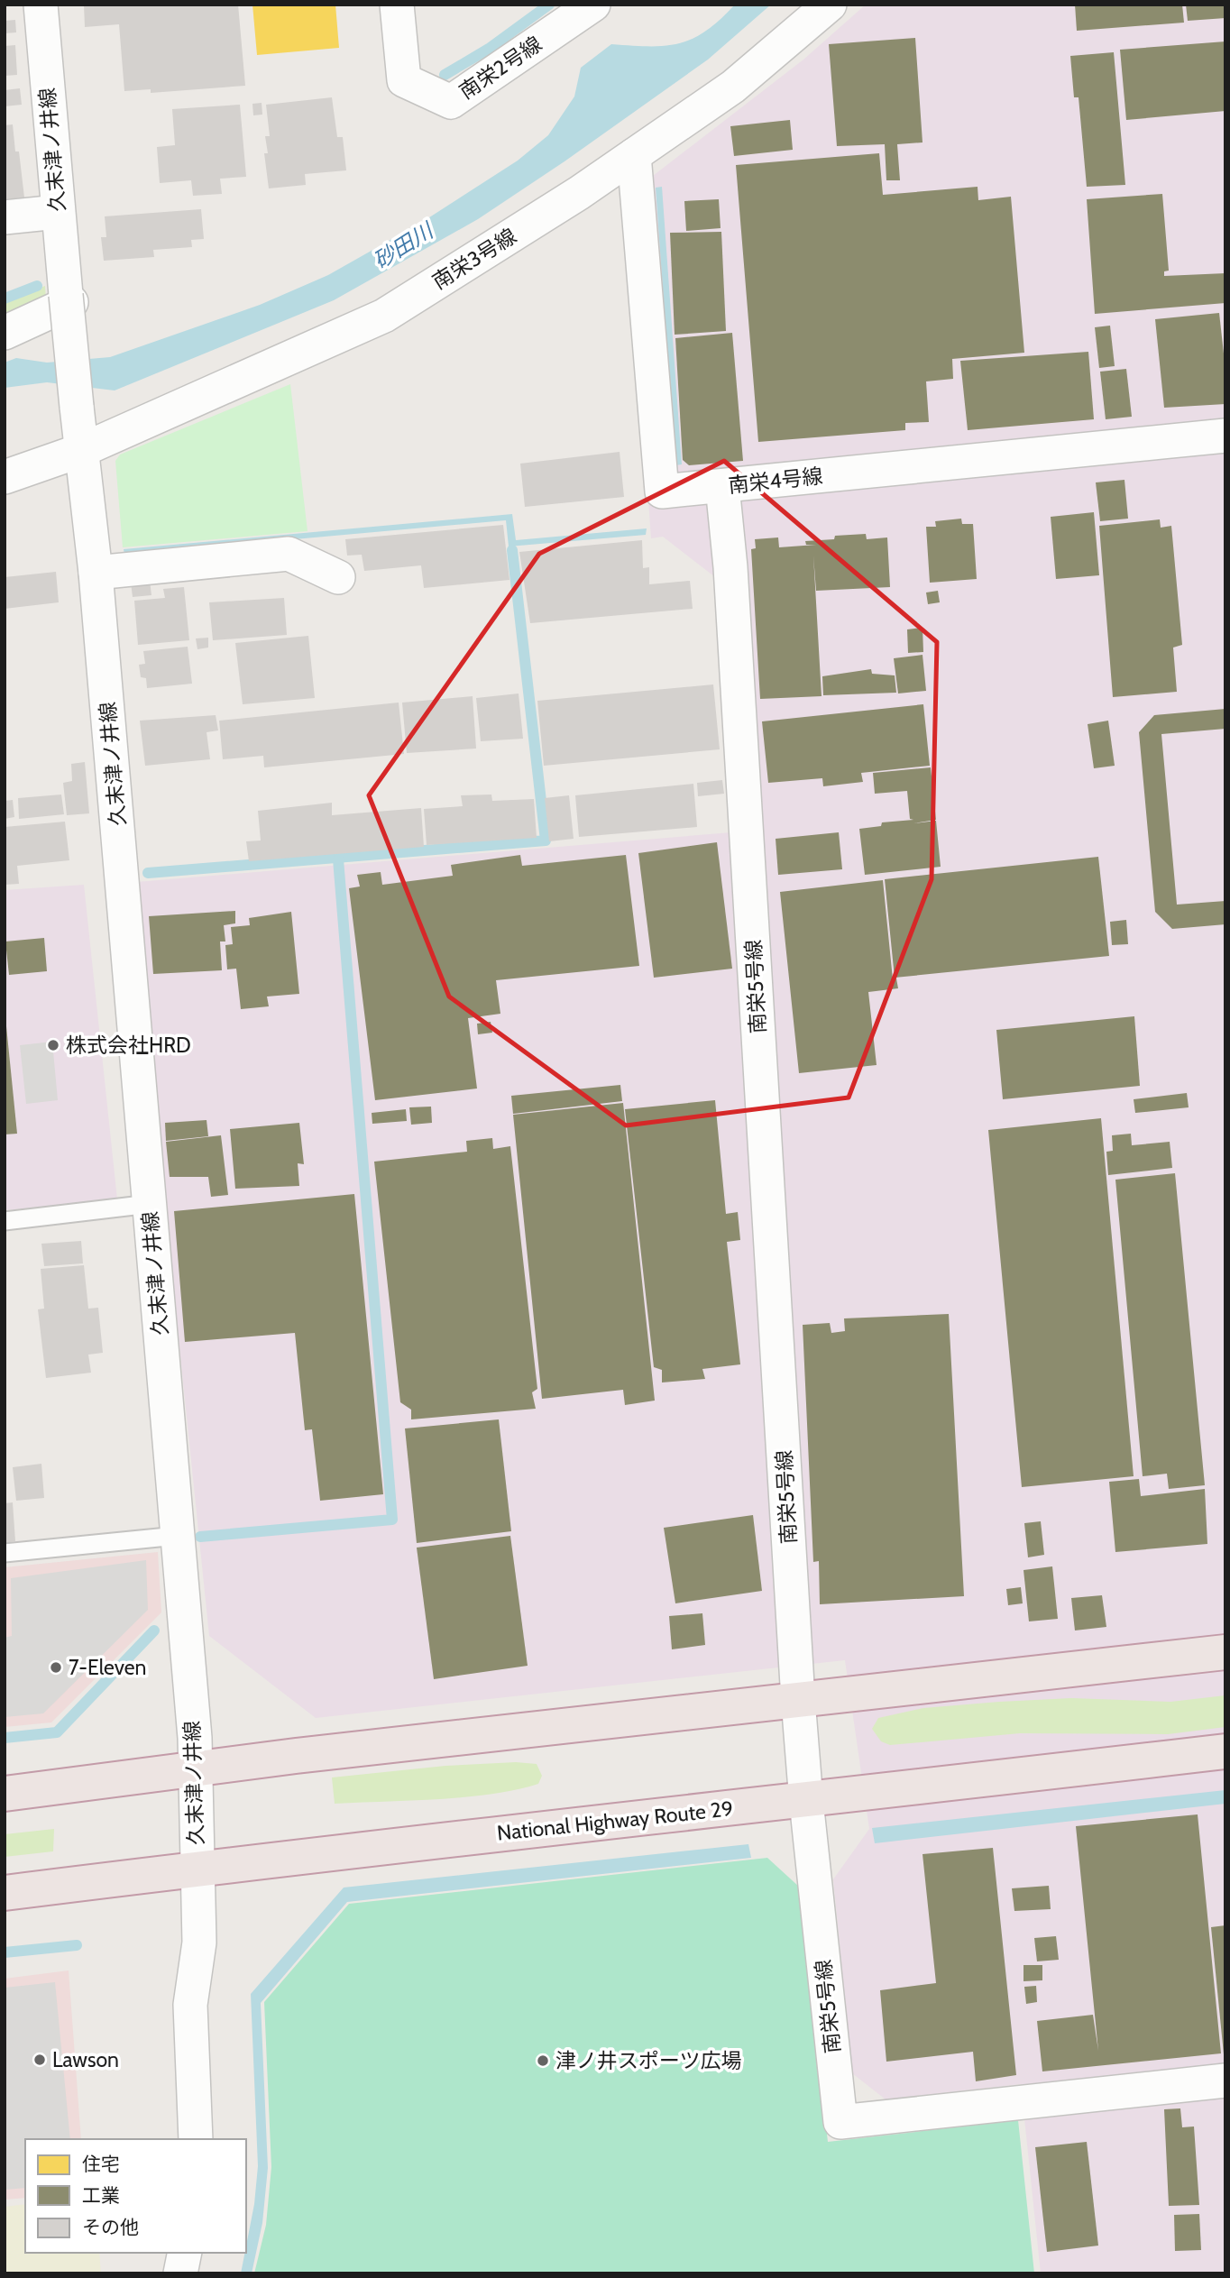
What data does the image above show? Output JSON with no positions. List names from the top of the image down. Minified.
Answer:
{"streets":{"highway":["National Highway Route 29"],"street":["南栄2号線","久末津ノ井線","南栄3号線","南栄4号線","南栄5号線"]},"crossings":[["久末津ノ井線","南栄3号線"],["久末津ノ井線","National Highway Route 29"],["南栄3号線","南栄4号線"],["南栄4号線","南栄5号線"],["南栄5号線","National Highway Route 29"]],"water":["砂田川"],"places":["株式会社HRD","7-Eleven","Lawson","津ノ井スポーツ広場"],"legend":["住宅","工業","その他"]}
